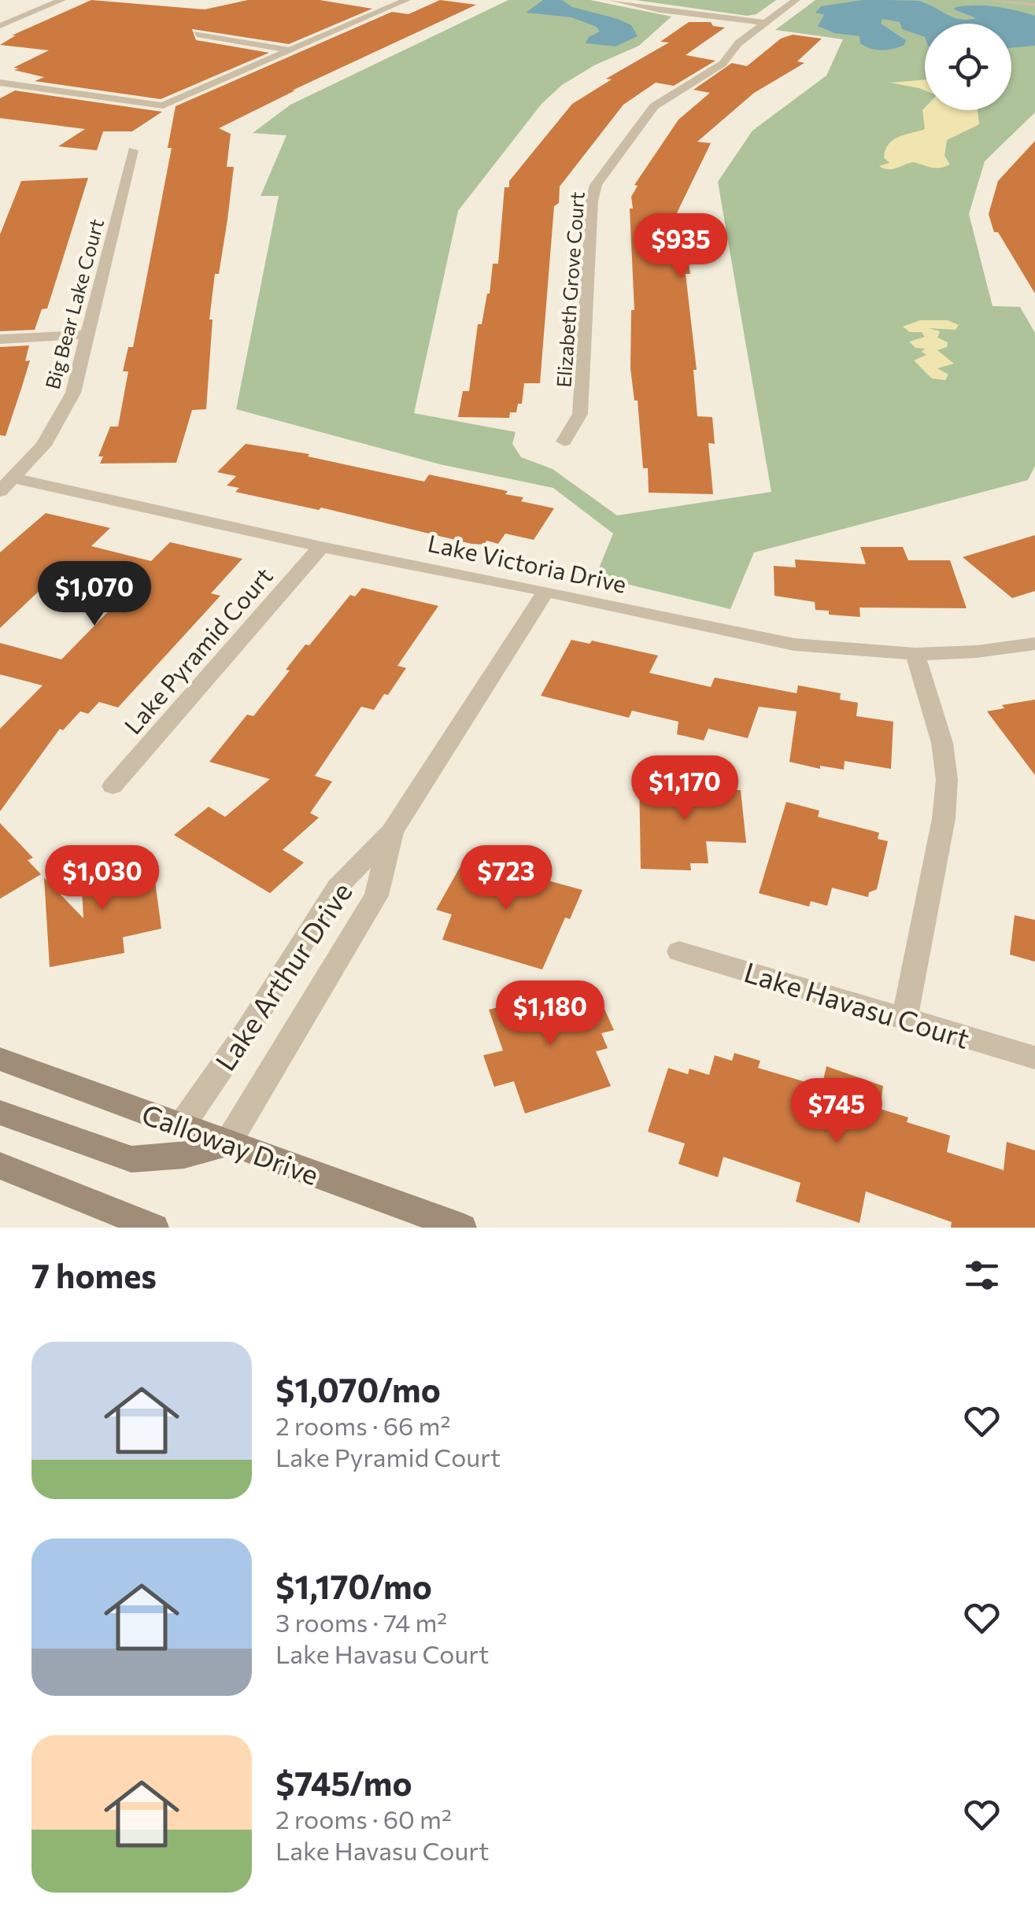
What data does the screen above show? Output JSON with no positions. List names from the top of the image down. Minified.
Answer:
{"streets":{"main road":["Calloway Drive"],"street":["Elizabeth Grove Court","Big Bear Lake Court","Lake Victoria Drive","Lake Pyramid Court","Lake Arthur Drive","Lake Havasu Court"]},"crossings":[["Big Bear Lake Court","Lake Victoria Drive"],["Lake Victoria Drive","Lake Pyramid Court"],["Lake Victoria Drive","Lake Arthur Drive"],["Lake Arthur Drive","Calloway Drive"]],"page":{"price":["$935","$1,070","$1,170","$1,030","$723","$1,180","$745"],"heading":"7 homes","list":[{"name":"$1,070/mo","note":"2 rooms · 66 m² · Lake Pyramid Court"},{"name":"$1,170/mo","note":"3 rooms · 74 m² · Lake Havasu Court"},{"name":"$745/mo","note":"2 rooms · 60 m² · Lake Havasu Court"}]}}
